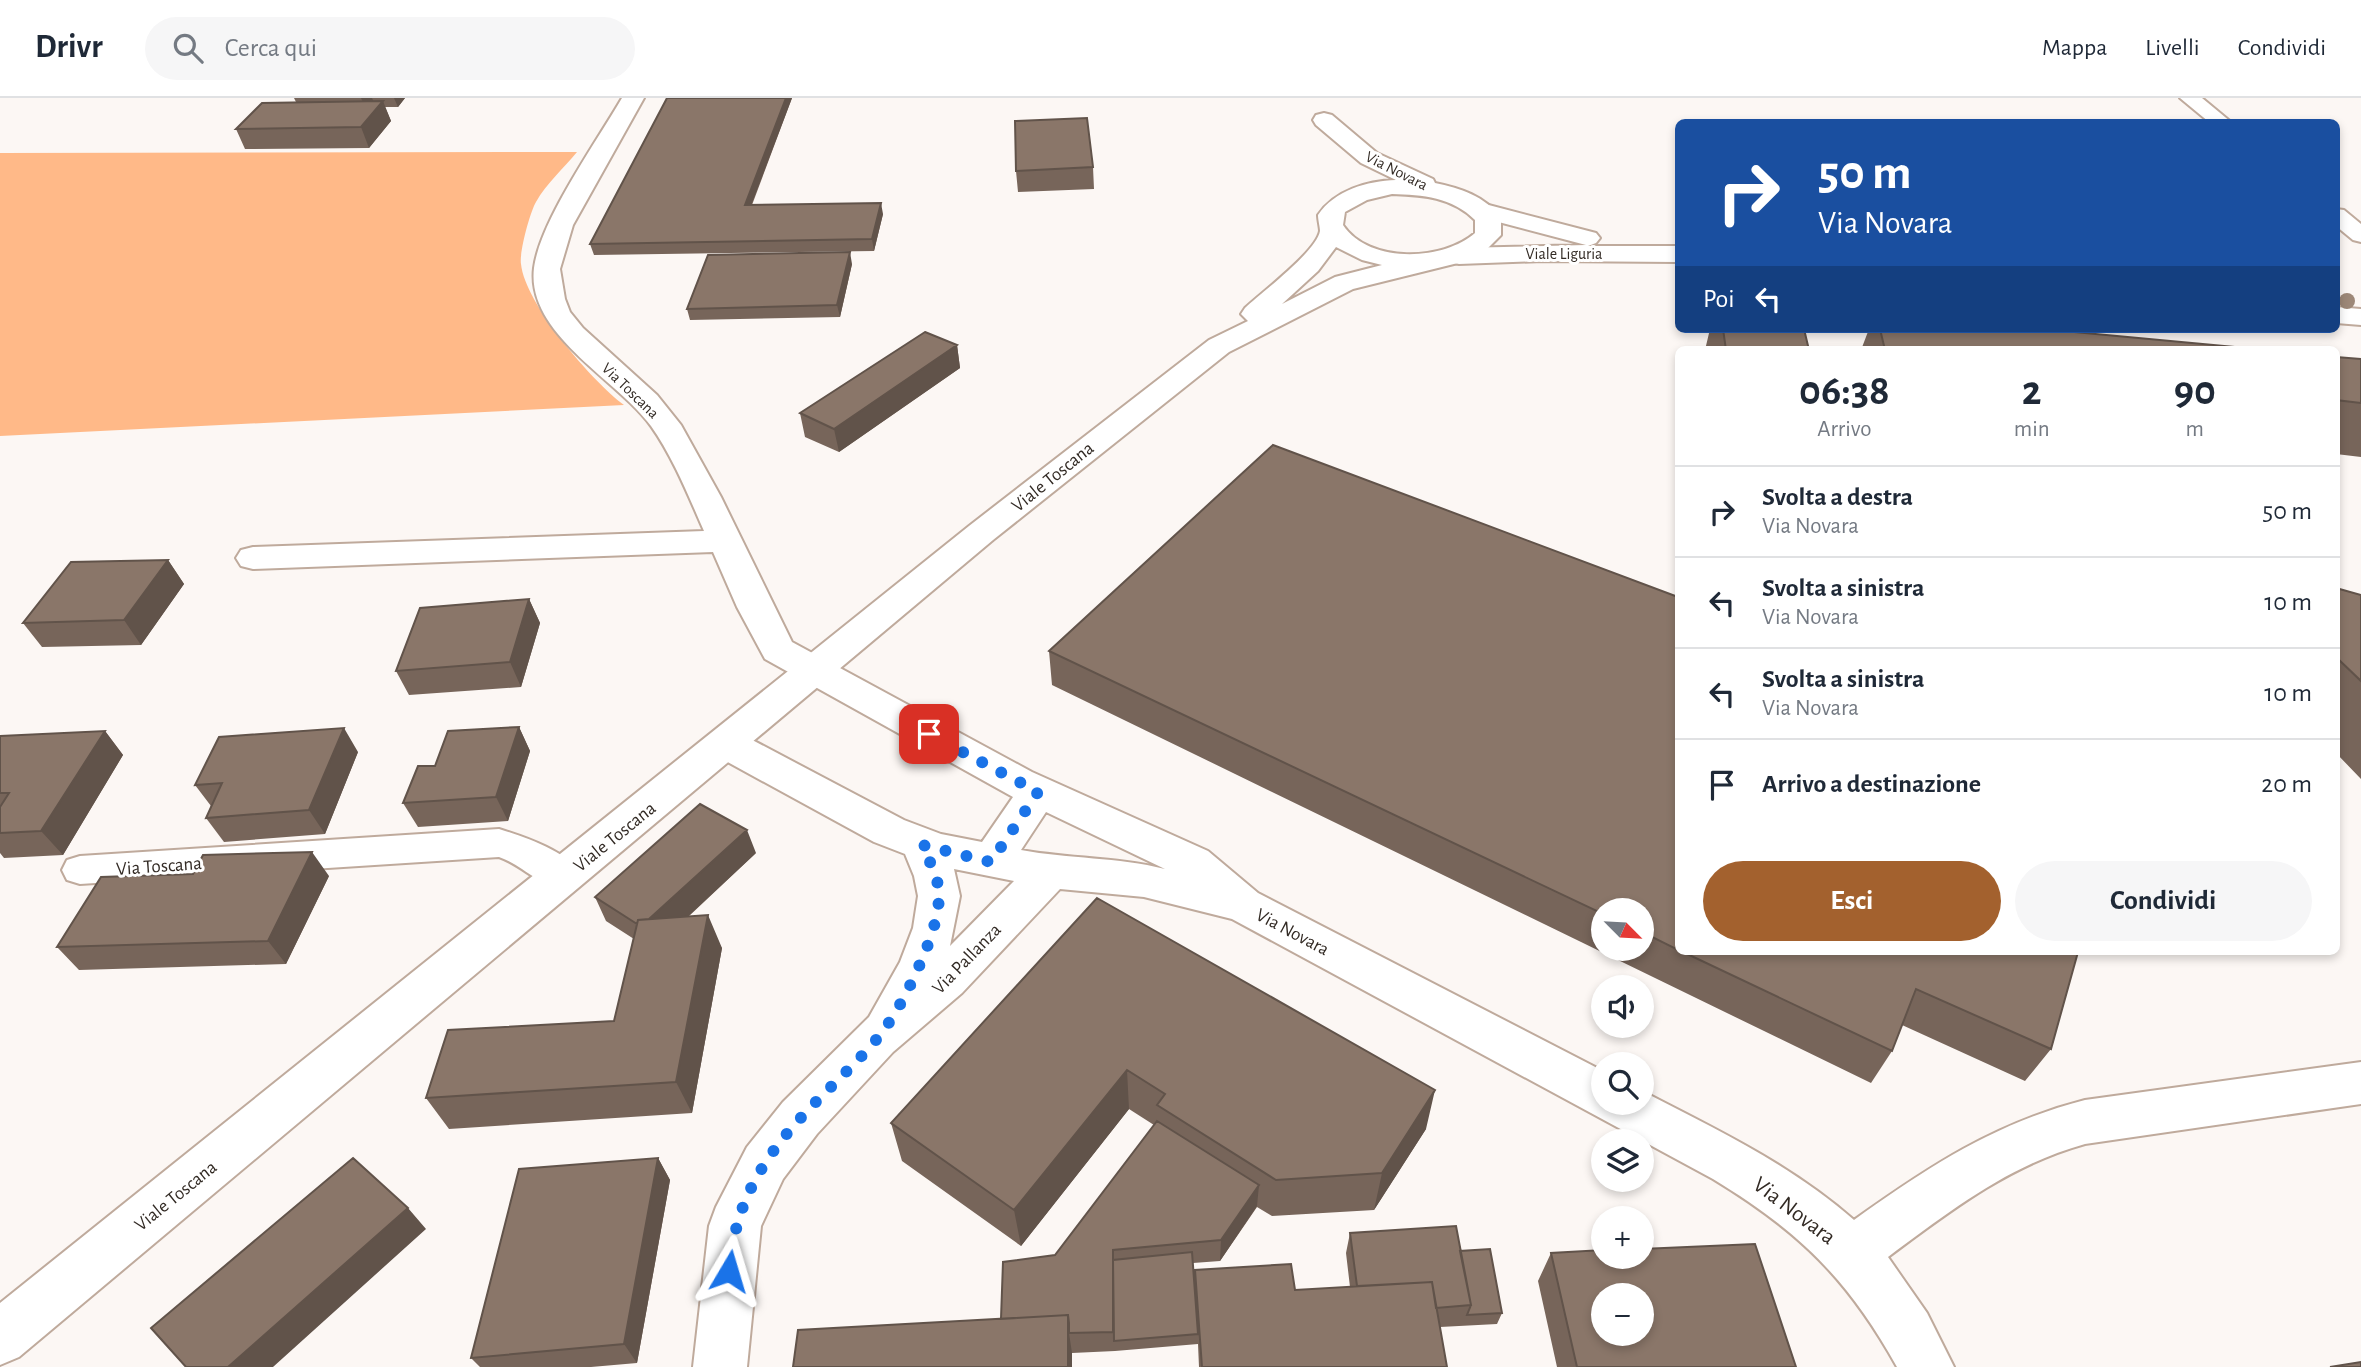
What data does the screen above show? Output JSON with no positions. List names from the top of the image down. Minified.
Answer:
{"streets":{"street":["Via Novara","Viale Liguria","Via Toscana","Viale Toscana","Via Pallanza"]},"crossings":[["Via Novara","Viale Liguria"],["Via Novara","Via Toscana"],["Via Novara","Viale Toscana"],["Via Novara","Via Pallanza"],["Viale Liguria","Viale Toscana"],["Via Toscana","Viale Toscana"]],"north":"bottom right","page":{"header":"Drivr","search":"Cerca qui","nav":["Mappa","Livelli","Condividi"],"turn":["50 m","Via Novara"],"then":"Poi","eta":["06:38","Arrivo","2","min","90","m"],"list":[{"name":"Svolta a destra","note":"Via Novara","value":"50 m"},{"name":"Svolta a sinistra","note":"Via Novara","value":"10 m"},{"name":"Svolta a sinistra","note":"Via Novara","value":"10 m"},{"name":"Arrivo a destinazione","value":"20 m"}],"buttons":["Esci","Condividi"],"map_buttons":["+","−"]}}
